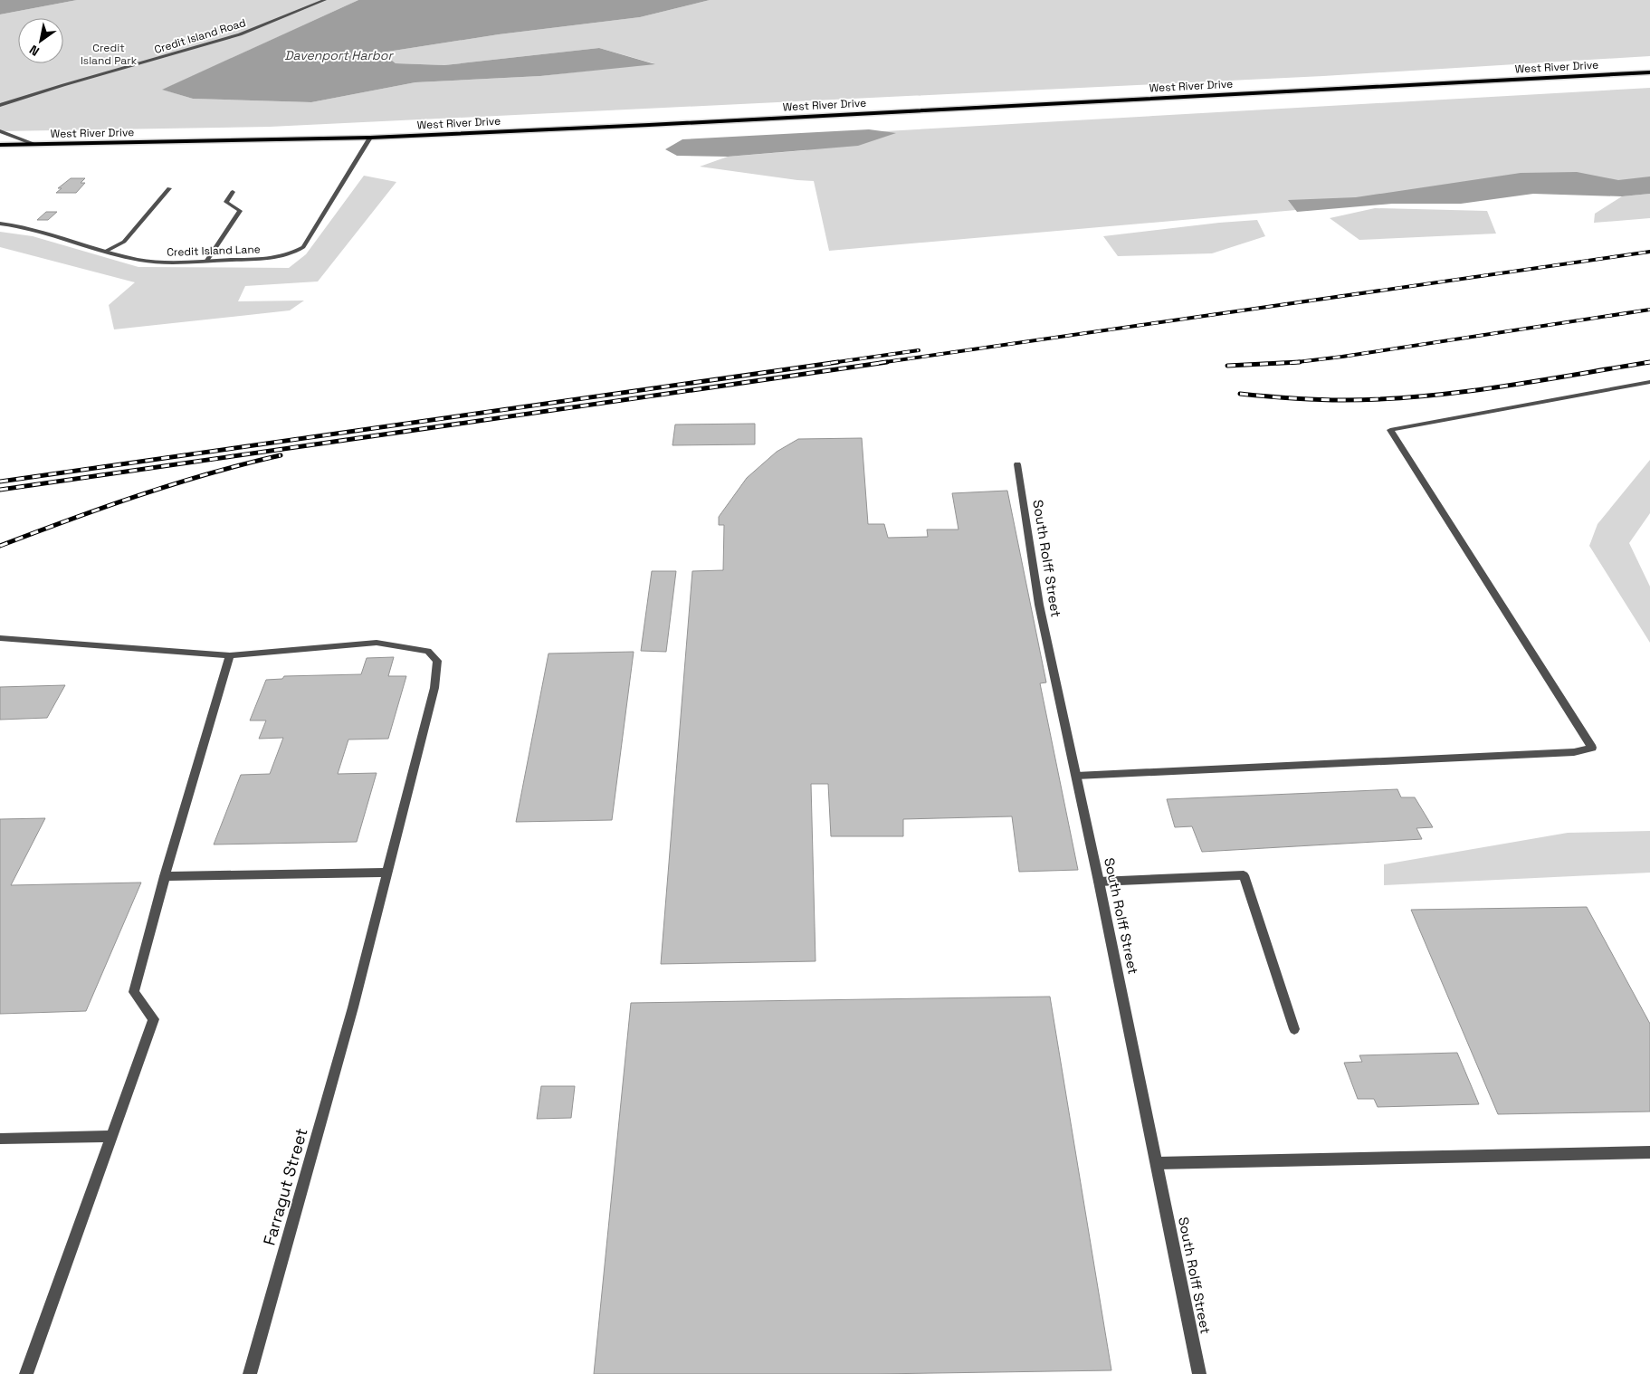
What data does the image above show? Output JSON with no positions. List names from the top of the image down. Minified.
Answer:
{"streets":{"main road":["West River Drive"],"street":["Credit Island Road","Credit Island Lane","South Rolff Street","Farragut Street"]},"crossings":[["West River Drive","Credit Island Lane"]],"water":["Davenport Harbor"],"parks":["Credit Island Park"],"north":"bottom left"}
